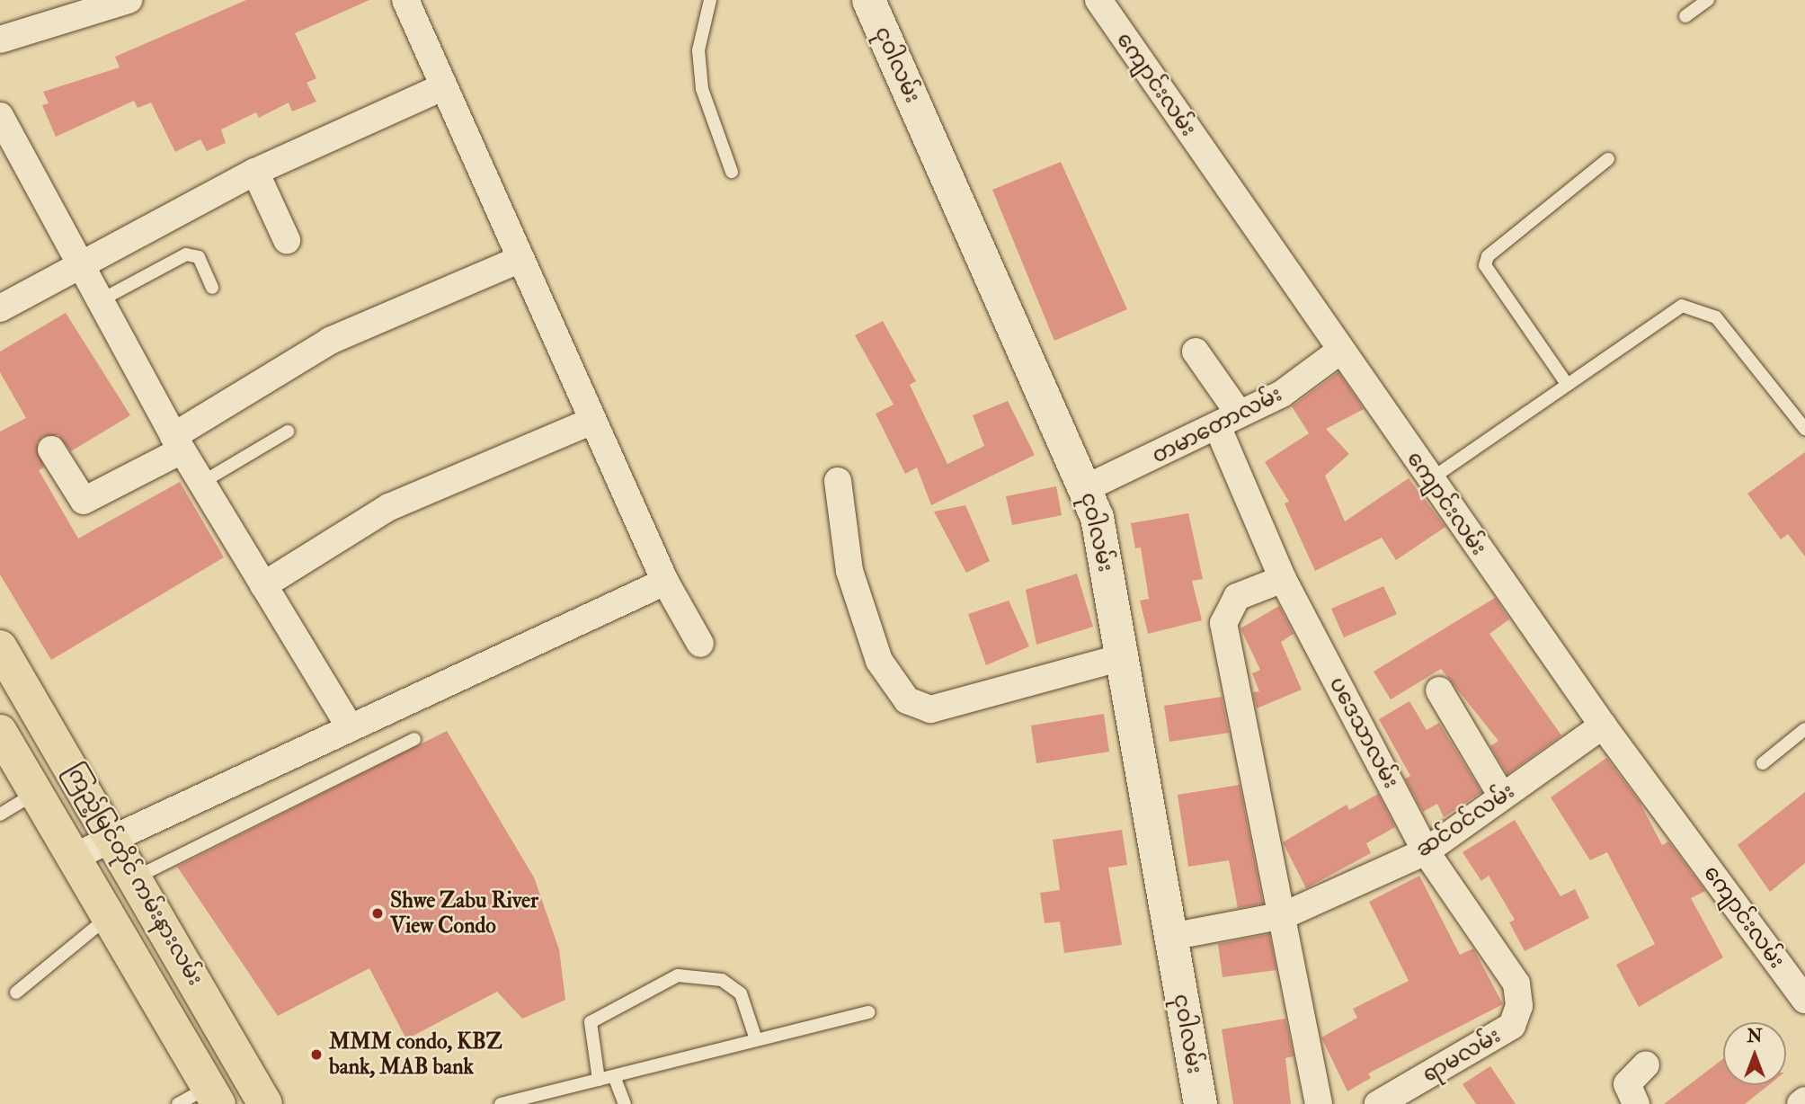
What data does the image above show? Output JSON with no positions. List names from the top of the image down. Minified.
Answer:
{"streets":{"main road":["ကြည့်မြင်တိုင် ကမ်းနားလမ်း"],"street":["ငုဝါလမ်း","ကျောင်းလမ်း","တမာတောလမ်း","ပဒေသာလမ်း","ဆင်ဝင်လမ်း","ရာမလမ်း"]},"crossings":[["ငုဝါလမ်း","တမာတောလမ်း"],["ငုဝါလမ်း","ဆင်ဝင်လမ်း"],["ကျောင်းလမ်း","တမာတောလမ်း"],["ကျောင်းလမ်း","ဆင်ဝင်လမ်း"],["တမာတောလမ်း","ပဒေသာလမ်း"],["ပဒေသာလမ်း","ဆင်ဝင်လမ်း"],["ပဒေသာလမ်း","ရာမလမ်း"]],"places":["Shwe Zabu River View Condo","MMM condo, KBZ bank, MAB bank"],"north":"top"}
